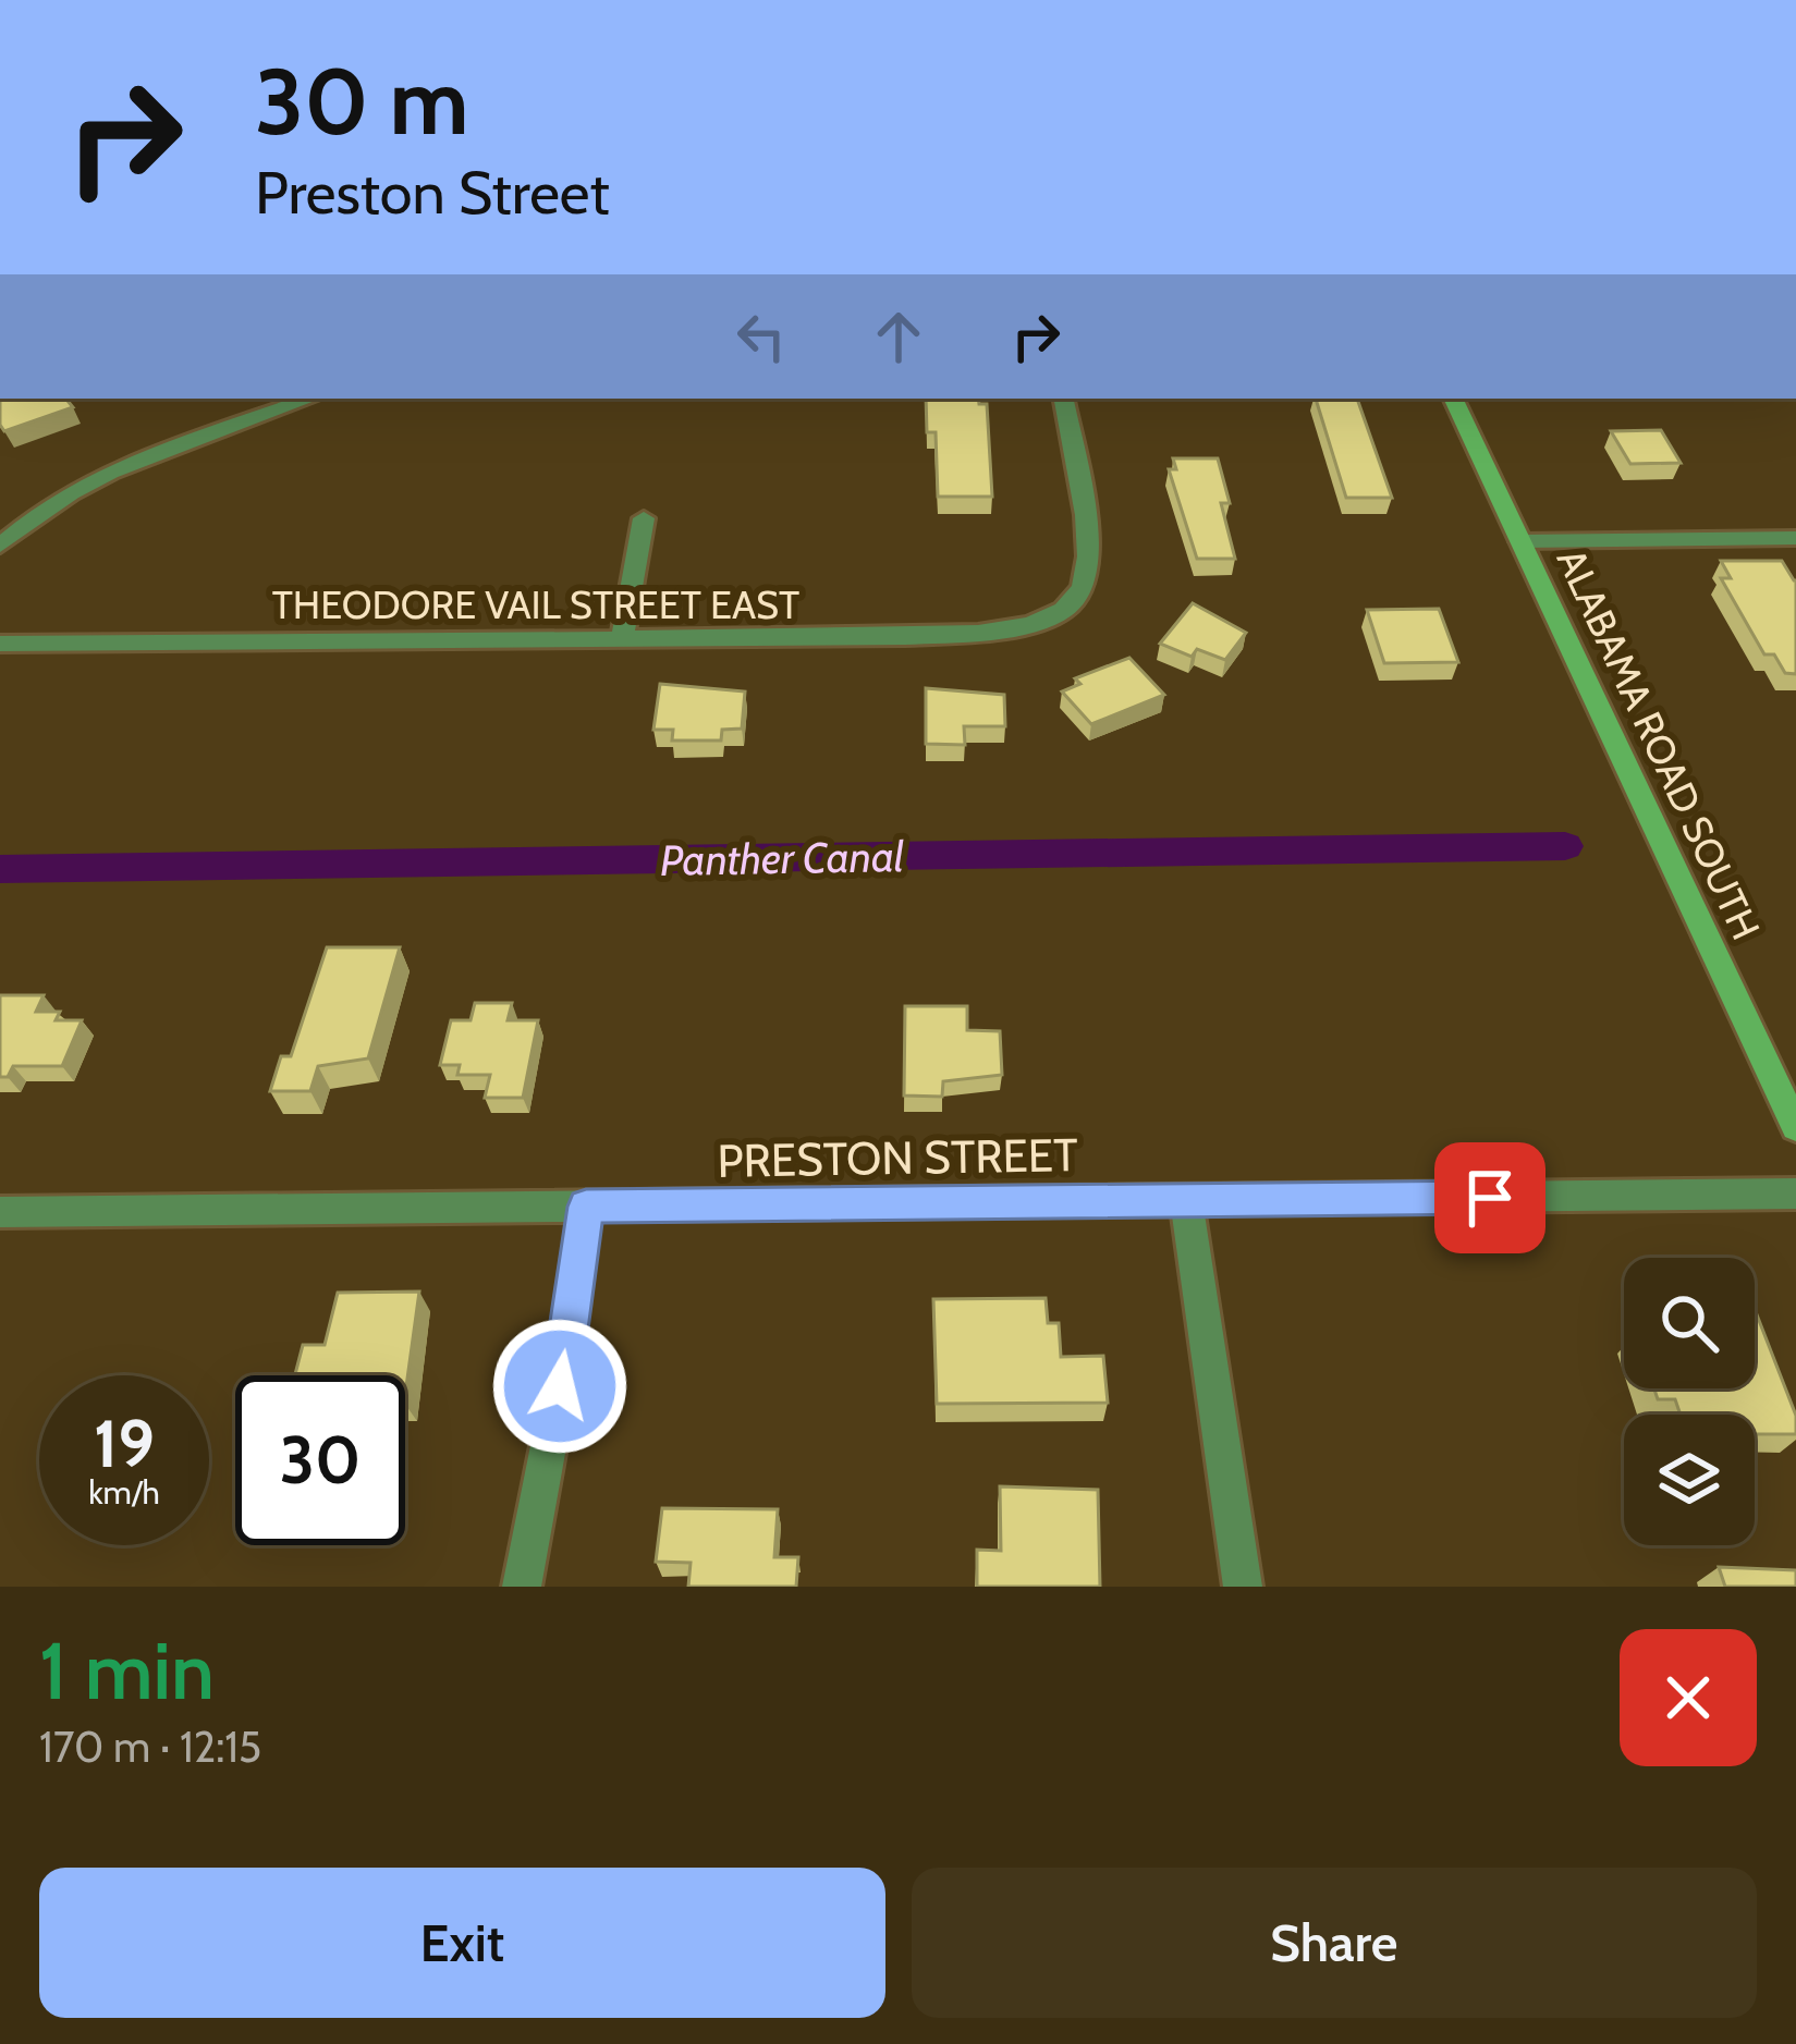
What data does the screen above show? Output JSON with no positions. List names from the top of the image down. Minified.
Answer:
{"streets":{"street":["THEODORE VAIL STREET EAST","ALABAMA ROAD SOUTH","PRESTON STREET"]},"water":["Panther Canal"],"page":{"turn":["30 m","Preston Street"],"speed":"19 km/h","limit":"30","heading":["1 min","170 m · 12:15"],"buttons":["Exit","Share"]}}
